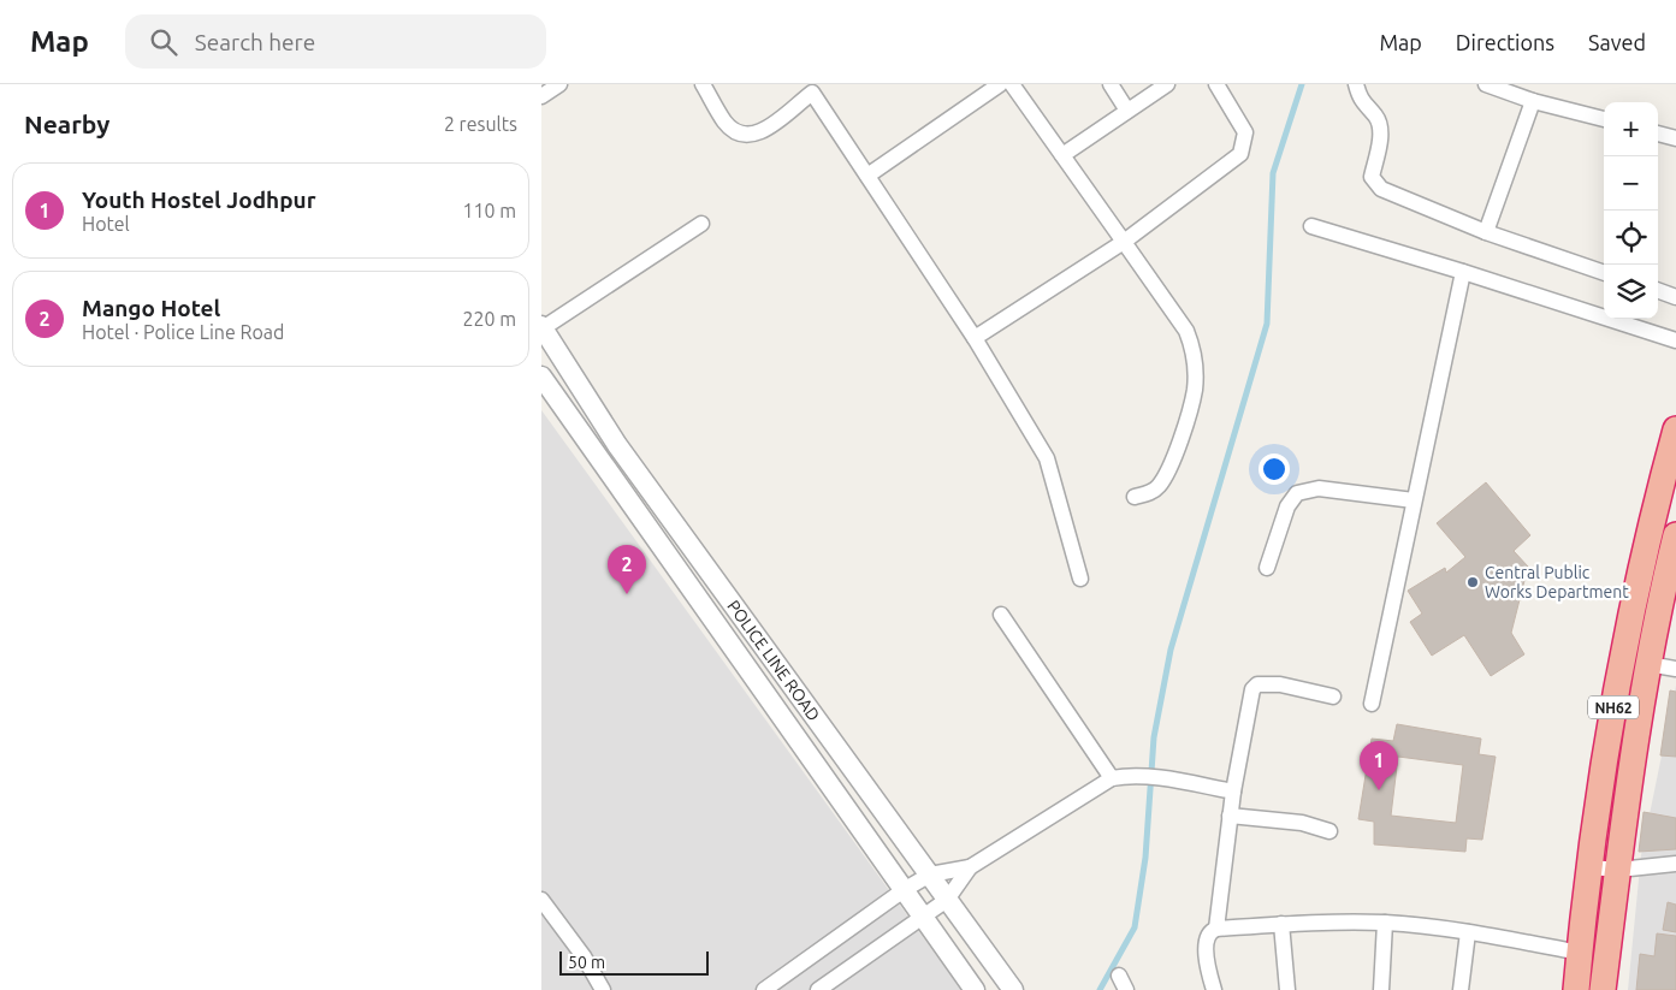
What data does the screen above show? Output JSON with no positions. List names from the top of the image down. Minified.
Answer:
{"streets":{"highway":["NH62"],"street":["POLICE LINE ROAD"]},"places":["Central Public Works Department"],"scale_bar":"50 m","page":{"header":"Map","search":"Search here","nav":["Map","Directions","Saved"],"heading":["Nearby","2 results"],"map_buttons":["+","−"],"list":[{"mark":"1","name":"Youth Hostel Jodhpur","note":"Hotel","value":"110 m"},{"mark":"2","name":"Mango Hotel","note":"Hotel · Police Line Road","value":"220 m"}],"pins":["2","1"],"scale":"50 m"}}
